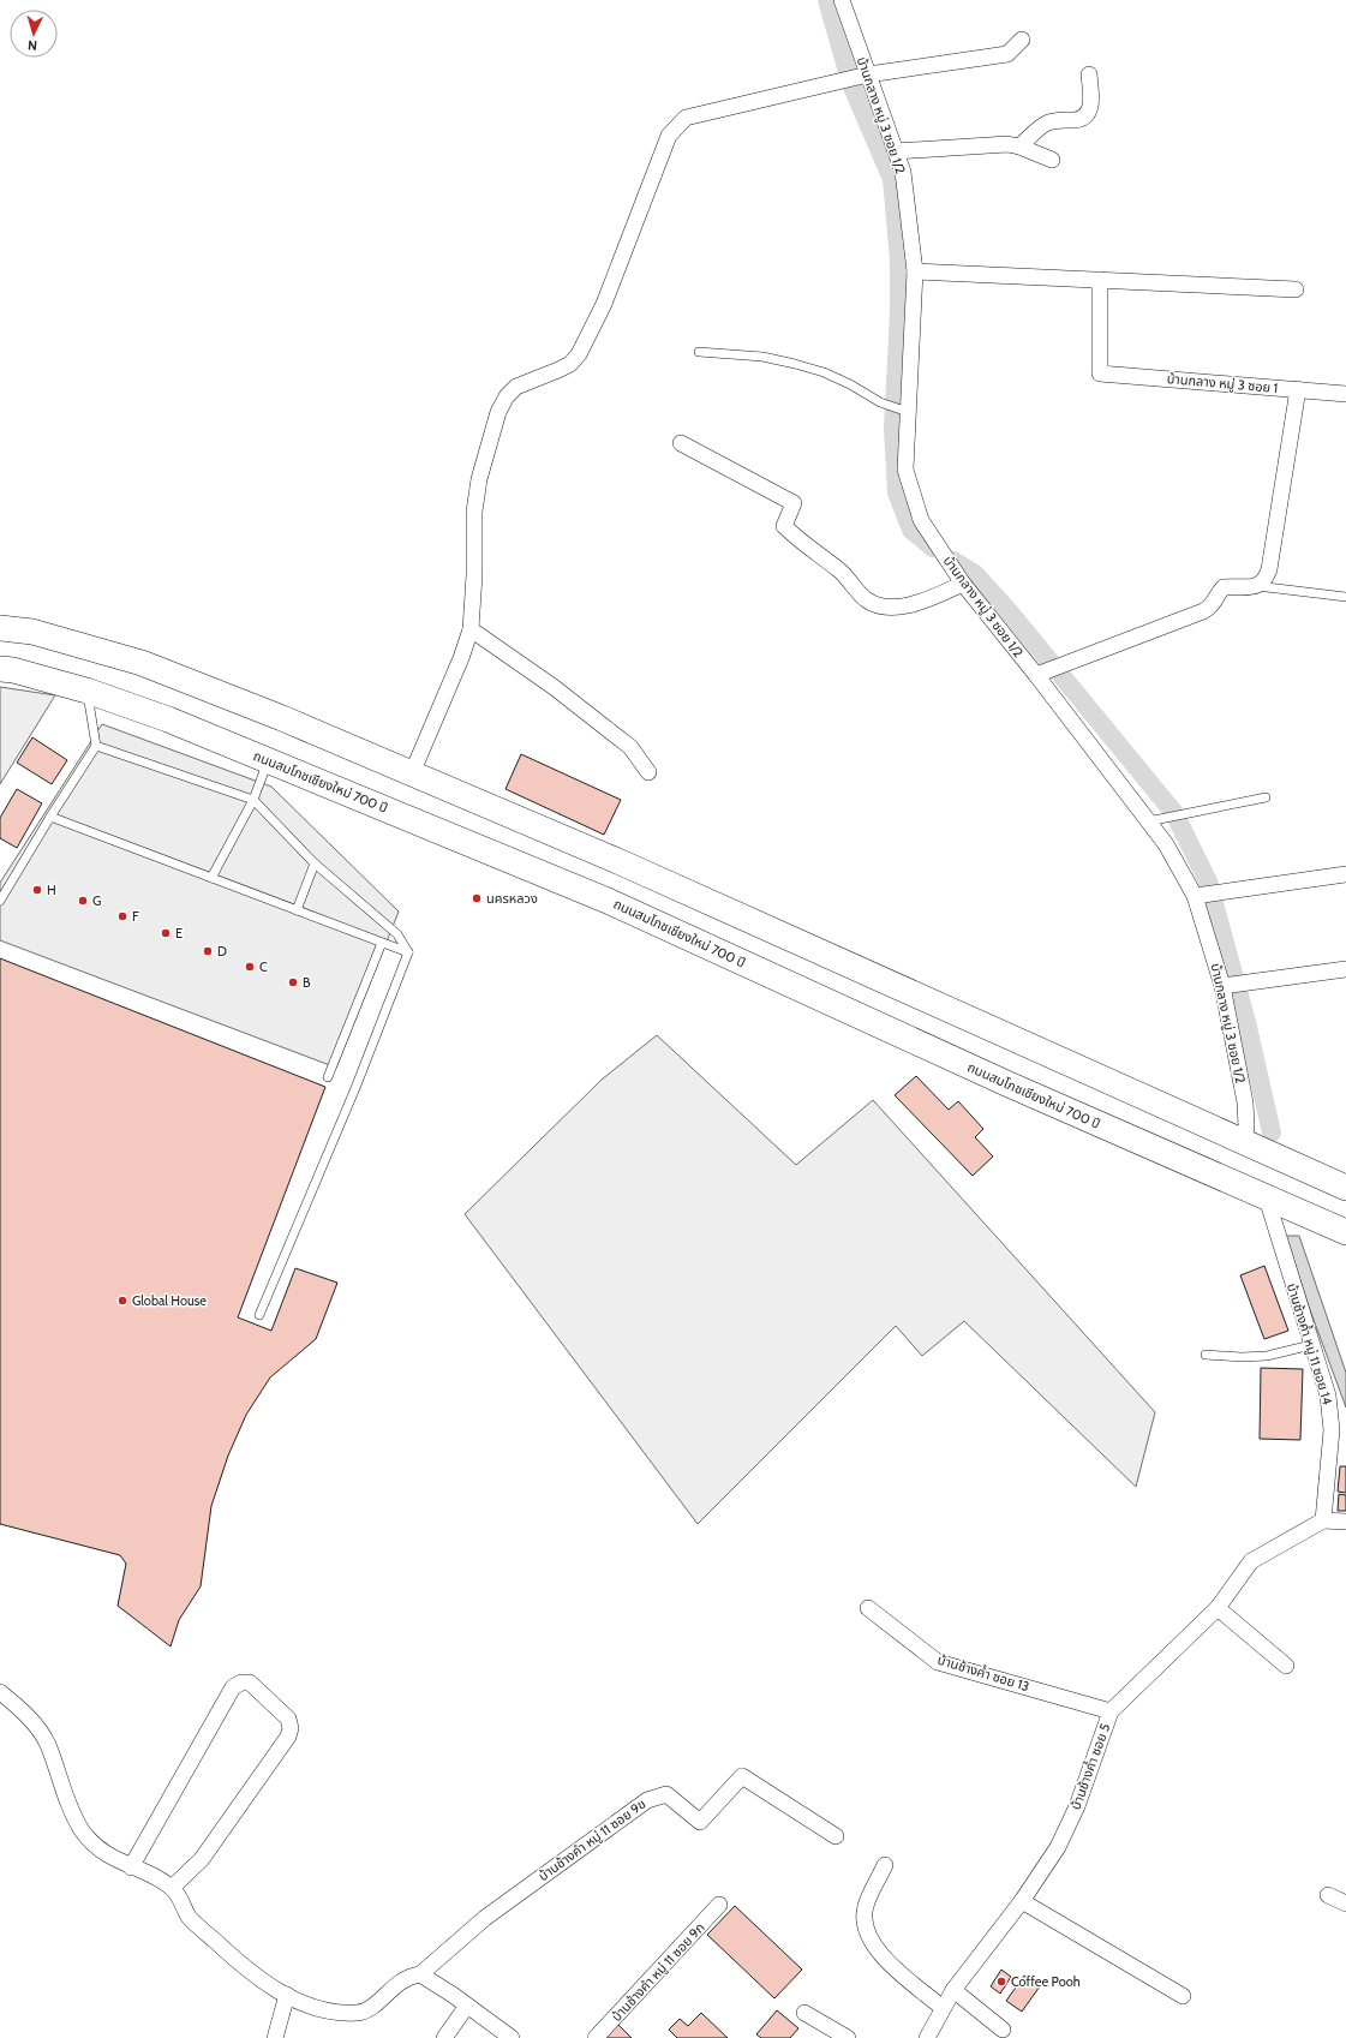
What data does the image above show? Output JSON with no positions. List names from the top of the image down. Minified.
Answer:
{"streets":{"main road":["ถนนสมโภชเชียงใหม่ 700 ปี"],"street":["บ้านกลาง หมู่ 3 ซอย 1/2","บ้านกลาง หมู่ 3 ซอย 1","บ้านช้างค้ำ หมู่ 11 ซอย 14","บ้านช้างค้ำ ซอย 13","บ้านช้างค้ำ ซอย 5","บ้านช้างคำ หมู่ 11 ซอย 9ข","บ้านช้างคำ หมู่ 11 ซอย 9ก"]},"crossings":[["ถนนสมโภชเชียงใหม่ 700 ปี","บ้านช้างค้ำ หมู่ 11 ซอย 14"],["บ้านช้างค้ำ หมู่ 11 ซอย 14","บ้านช้างค้ำ ซอย 5"],["บ้านช้างค้ำ ซอย 13","บ้านช้างค้ำ ซอย 5"]],"places":["H","นครหลวง","G","F","E","D","C","B","Global House","Coffee Pooh"],"north":"bottom"}
